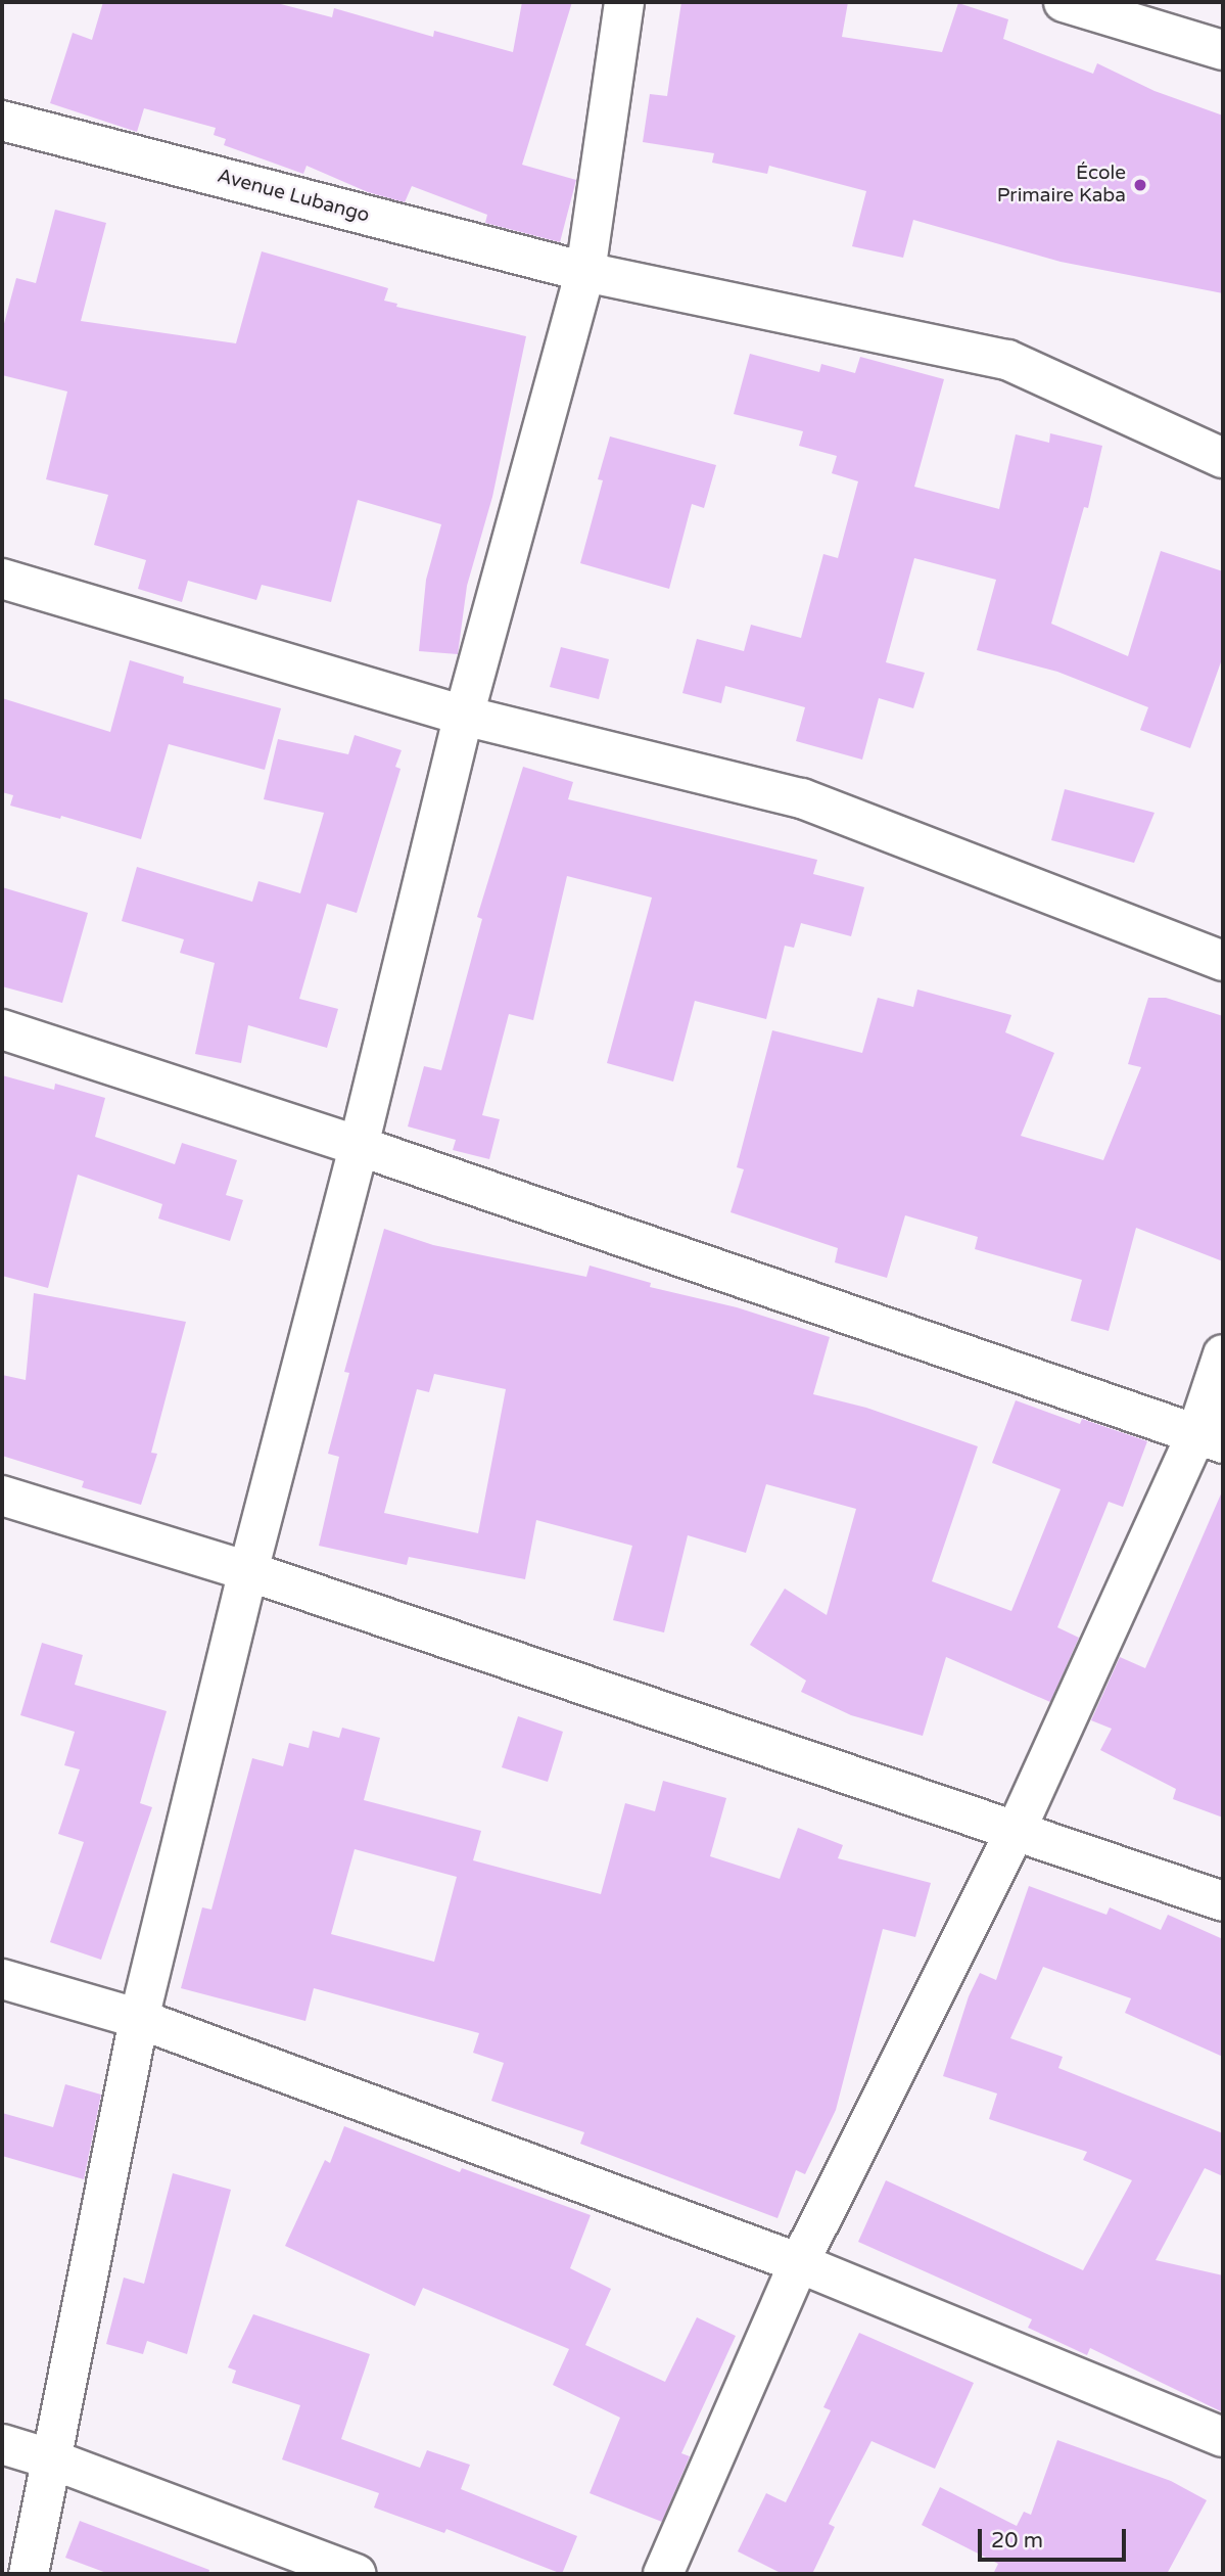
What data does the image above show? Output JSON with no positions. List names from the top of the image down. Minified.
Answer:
{"streets":{"street":["Avenue Lubango"]},"places":["École Primaire Kaba"],"scale_bar":"20 m"}
